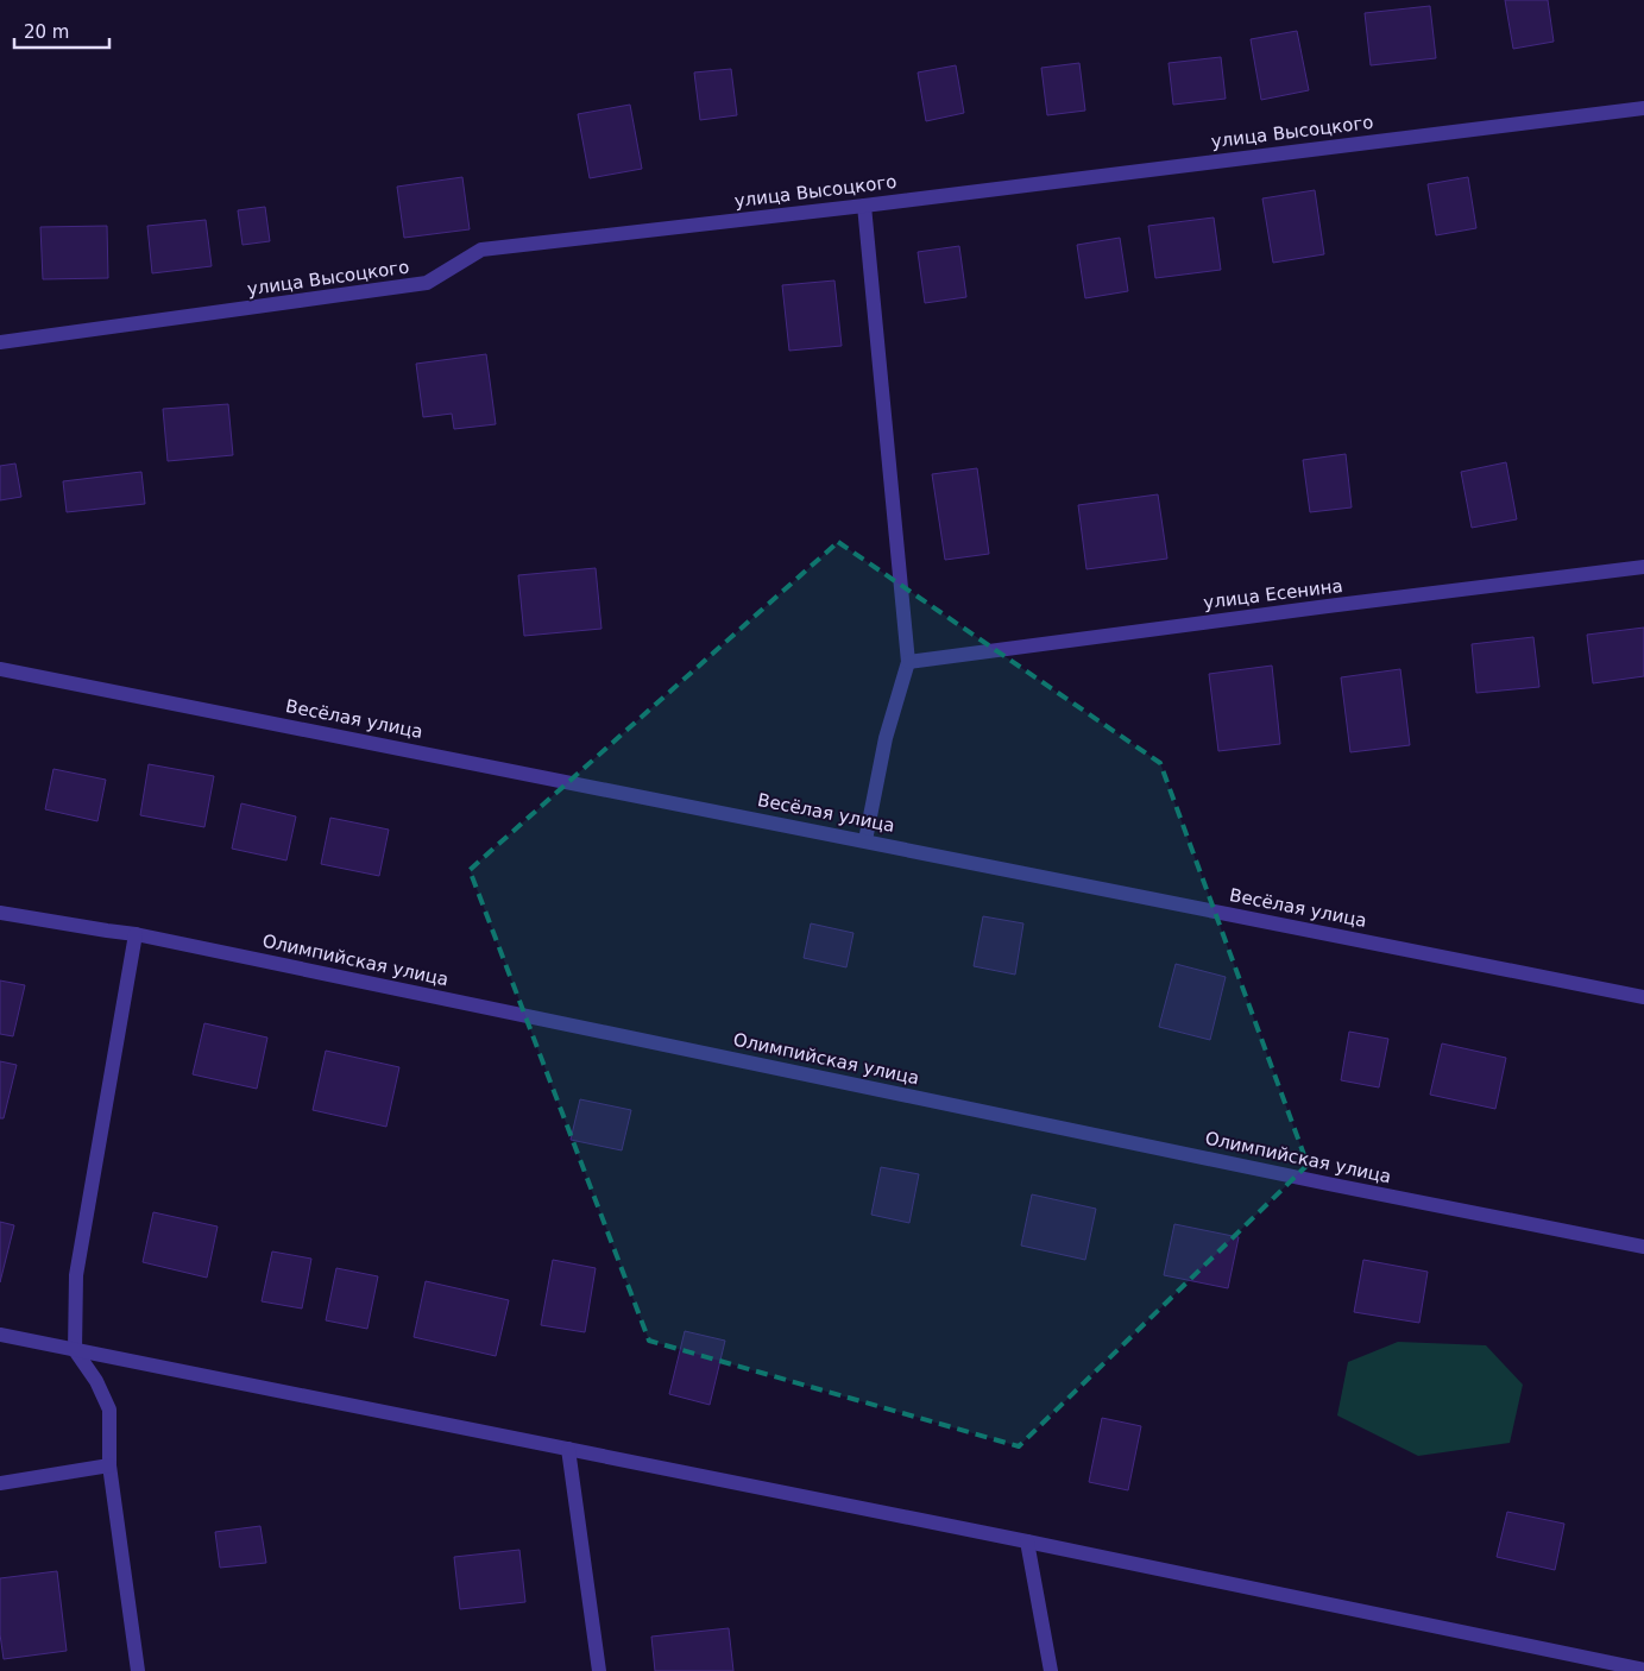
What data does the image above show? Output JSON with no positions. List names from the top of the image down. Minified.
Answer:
{"streets":{"street":["улица Высоцкого","улица Есенина","Весёлая улица","Олимпийская улица"]},"scale_bar":"20 m"}
